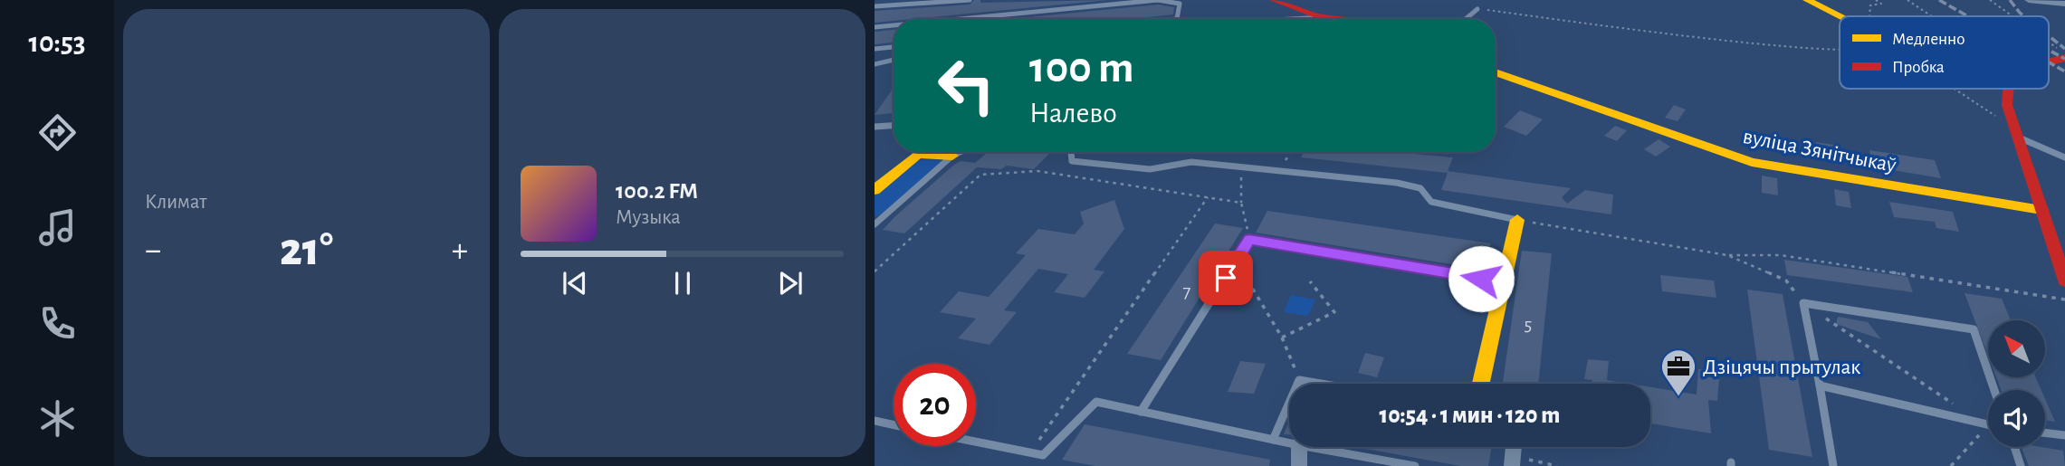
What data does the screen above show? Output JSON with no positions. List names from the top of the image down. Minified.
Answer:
{"streets":{"street":["вуліца Зянітчыкаў"]},"places":{"office":["Дзіцячы прытулак"]},"house_numbers":["7","5"],"legend":["Медленно","Пробка"],"north":"top left","page":{"tabs":"10:53","tile":"Климат","turn":["100 m","Налево"],"song":["100.2 FM","Музыка"],"heat":["−","21°","+"],"limit":"20","trip":"10:54 · 1 мин · 120 m"}}
